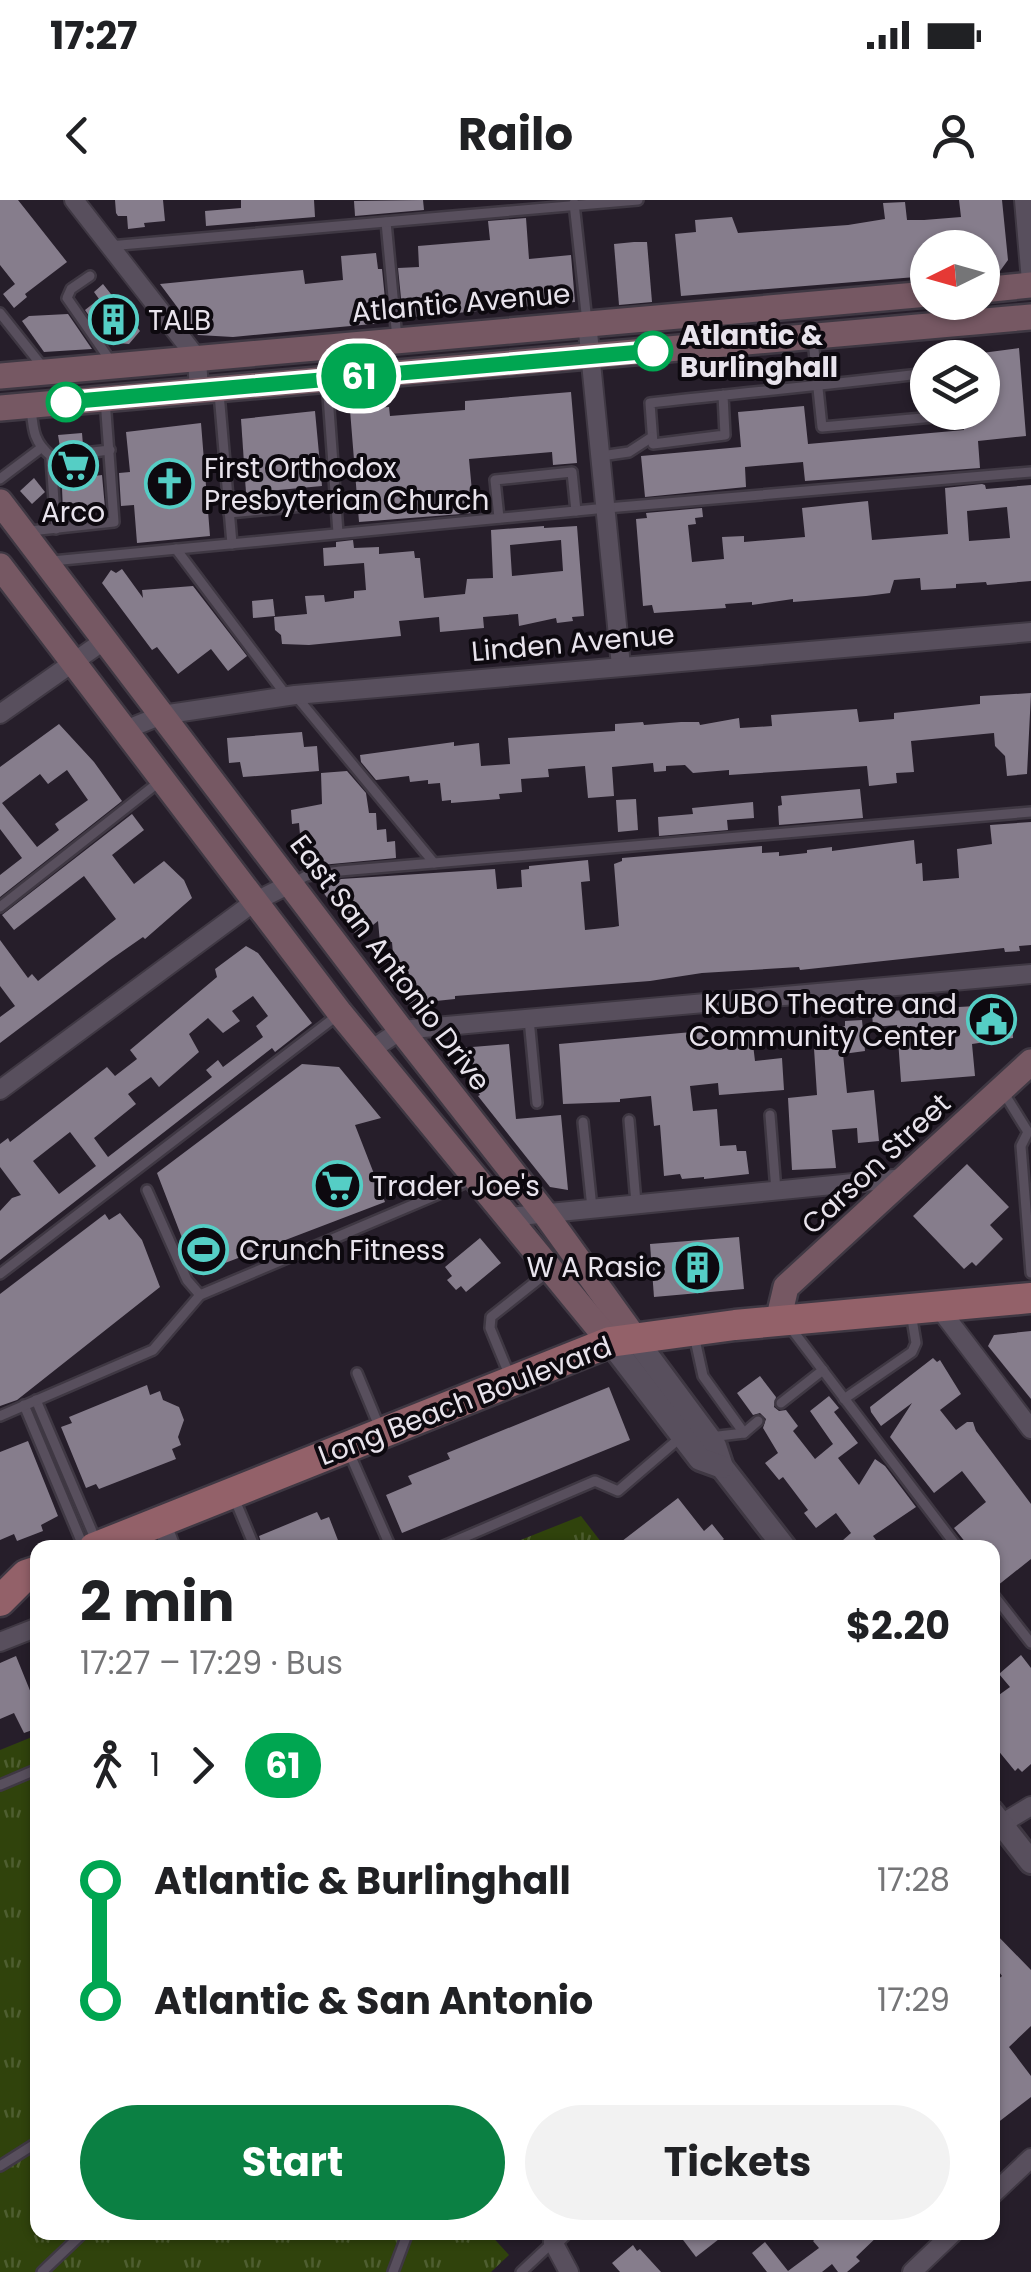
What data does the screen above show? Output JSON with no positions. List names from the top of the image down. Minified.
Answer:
{"streets":{"main road":["Atlantic Avenue","East San Antonio Drive","Carson Street","Long Beach Boulevard"],"street":["Linden Avenue"]},"crossings":[["Linden Avenue","East San Antonio Drive"],["East San Antonio Drive","Long Beach Boulevard"],["Carson Street","Long Beach Boulevard"]],"places":{"building":["TALB","W A Rasic"],"other":["Atlantic & Burlinghall"],"supermarket":["Arco","Trader Joe's"],"church":["First Orthodox Presbyterian Church"],"public building":["KUBO Theatre and Community Center"],"sports":["Crunch Fitness"]},"lines":["bus line 61"],"north":"left","page":{"status":"17:27","header":"Railo","on_map":"61","heading":["2 min","17:27 – 17:29 · Bus","$2.20"],"legs":["1","61"],"list":[{"name":"Atlantic & Burlinghall","value":"17:28"},{"name":"Atlantic & San Antonio","value":"17:29"}],"buttons":["Start","Tickets"]}}
